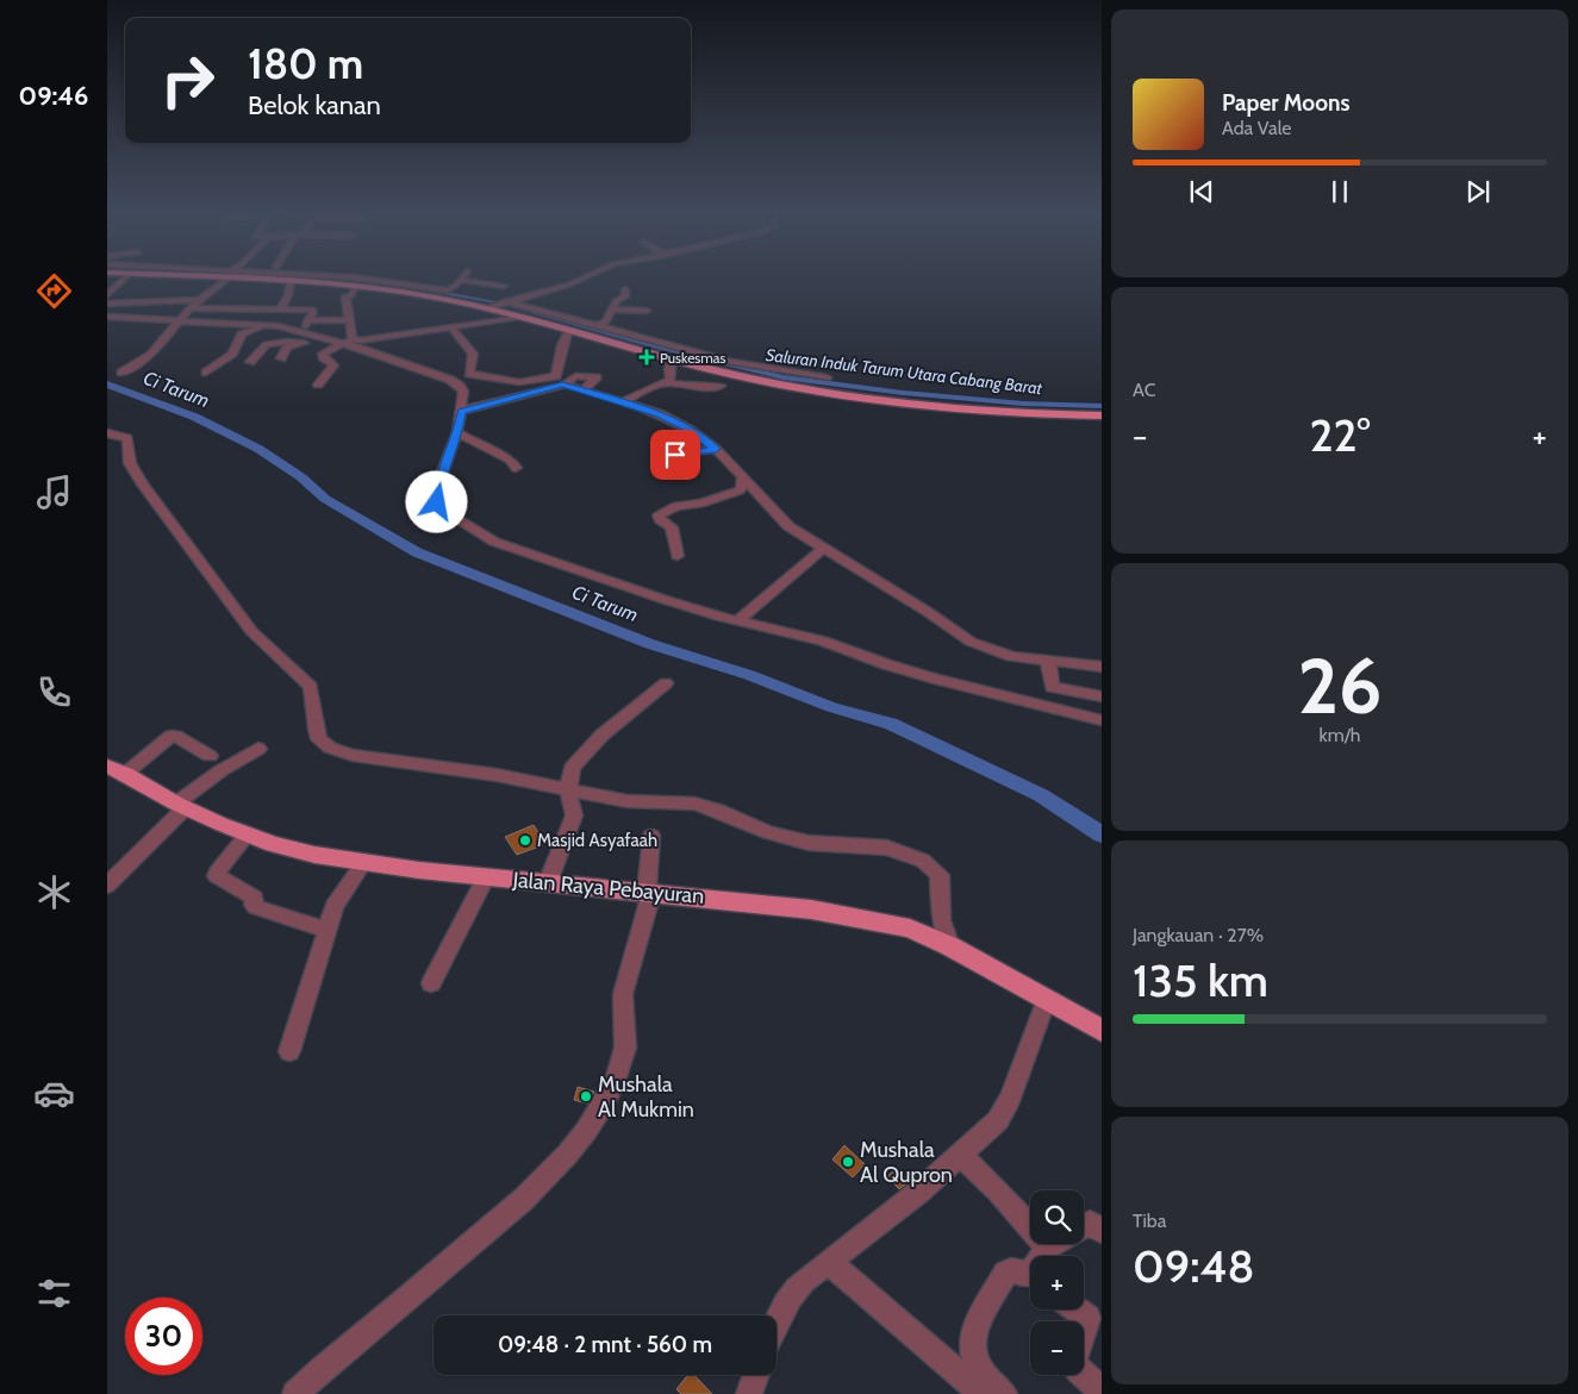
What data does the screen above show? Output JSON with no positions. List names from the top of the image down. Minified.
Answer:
{"streets":{"main road":["Jalan Raya Pebayuran"]},"water":["Saluran Induk Tarum Utara Cabang Barat","Ci Tarum"],"places":{"health":["Puskesmas"],"other":["Masjid Asyafaah","Mushala Al Mukmin","Mushala Al Qupron"]},"page":{"tabs":"09:46","turn":["180 m","Belok kanan"],"song":["Paper Moons","Ada Vale"],"tile":["AC",["26","km/h"],["Jangkauan · 27%","135 km"],["Tiba","09:48"]],"heat":["−","22°","+"],"map_buttons":["+","−"],"limit":"30","trip":"09:48 · 2 mnt · 560 m"}}
